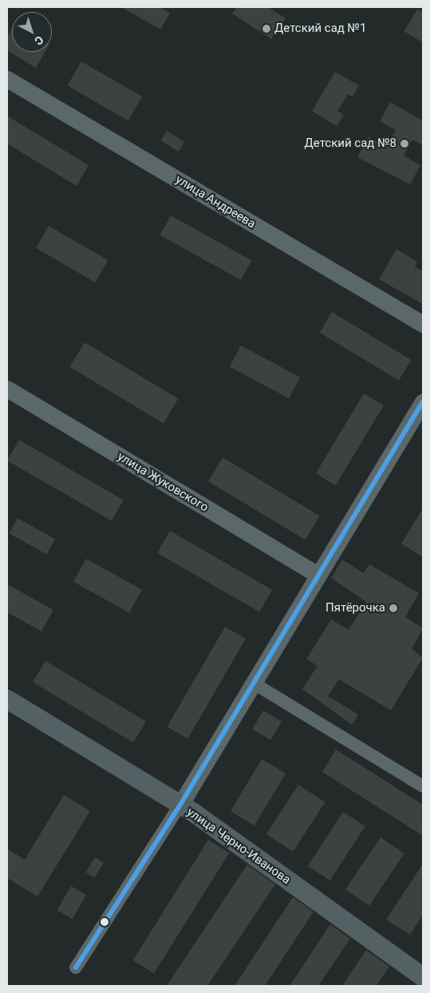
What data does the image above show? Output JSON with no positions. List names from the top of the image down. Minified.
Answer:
{"streets":{"main road":["улица Черно-Иванова"],"street":["улица Андреева","улица Жуковского"]},"places":["Детский сад №1","Детский сад №8","Пятёрочка"],"north":"bottom right"}
